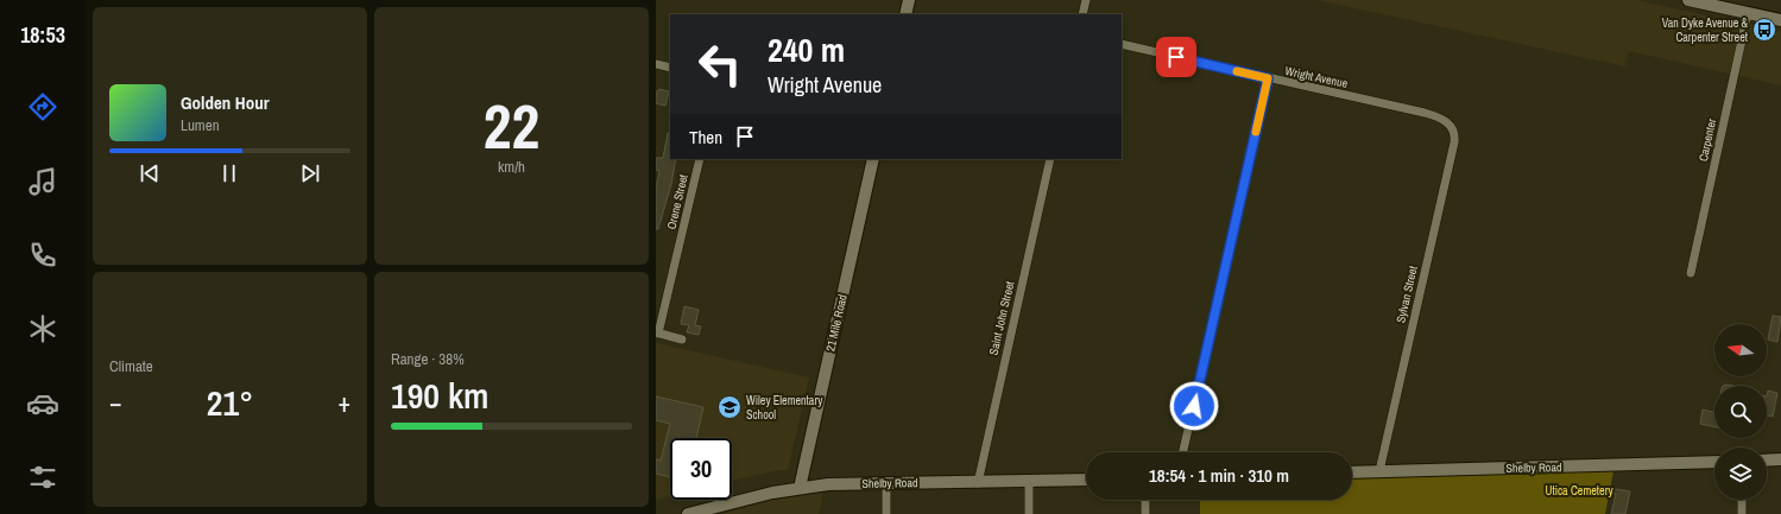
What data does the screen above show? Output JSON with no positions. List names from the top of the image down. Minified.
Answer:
{"streets":{"street":["Wright Avenue","Carpenter","Orene Street","Sylvan Street","Saint John Street","21 Mile Road","Shelby Road"]},"crossings":[["Wright Avenue","Sylvan Street"],["Sylvan Street","Shelby Road"],["Saint John Street","Shelby Road"],["21 Mile Road","Shelby Road"]],"parks":["Utica Cemetery"],"places":{"bus stop":["Van Dyke Avenue & Carpenter Street"],"school or university":["Wiley Elementary School"]},"north":"left","page":{"tabs":"18:53","tile":[["22","km/h"],"Climate",["Range · 38%","190 km"]],"turn":["240 m","Wright Avenue"],"song":["Golden Hour","Lumen"],"then":"Then","heat":["−","21°","+"],"limit":"30","trip":"18:54 · 1 min · 310 m"}}
